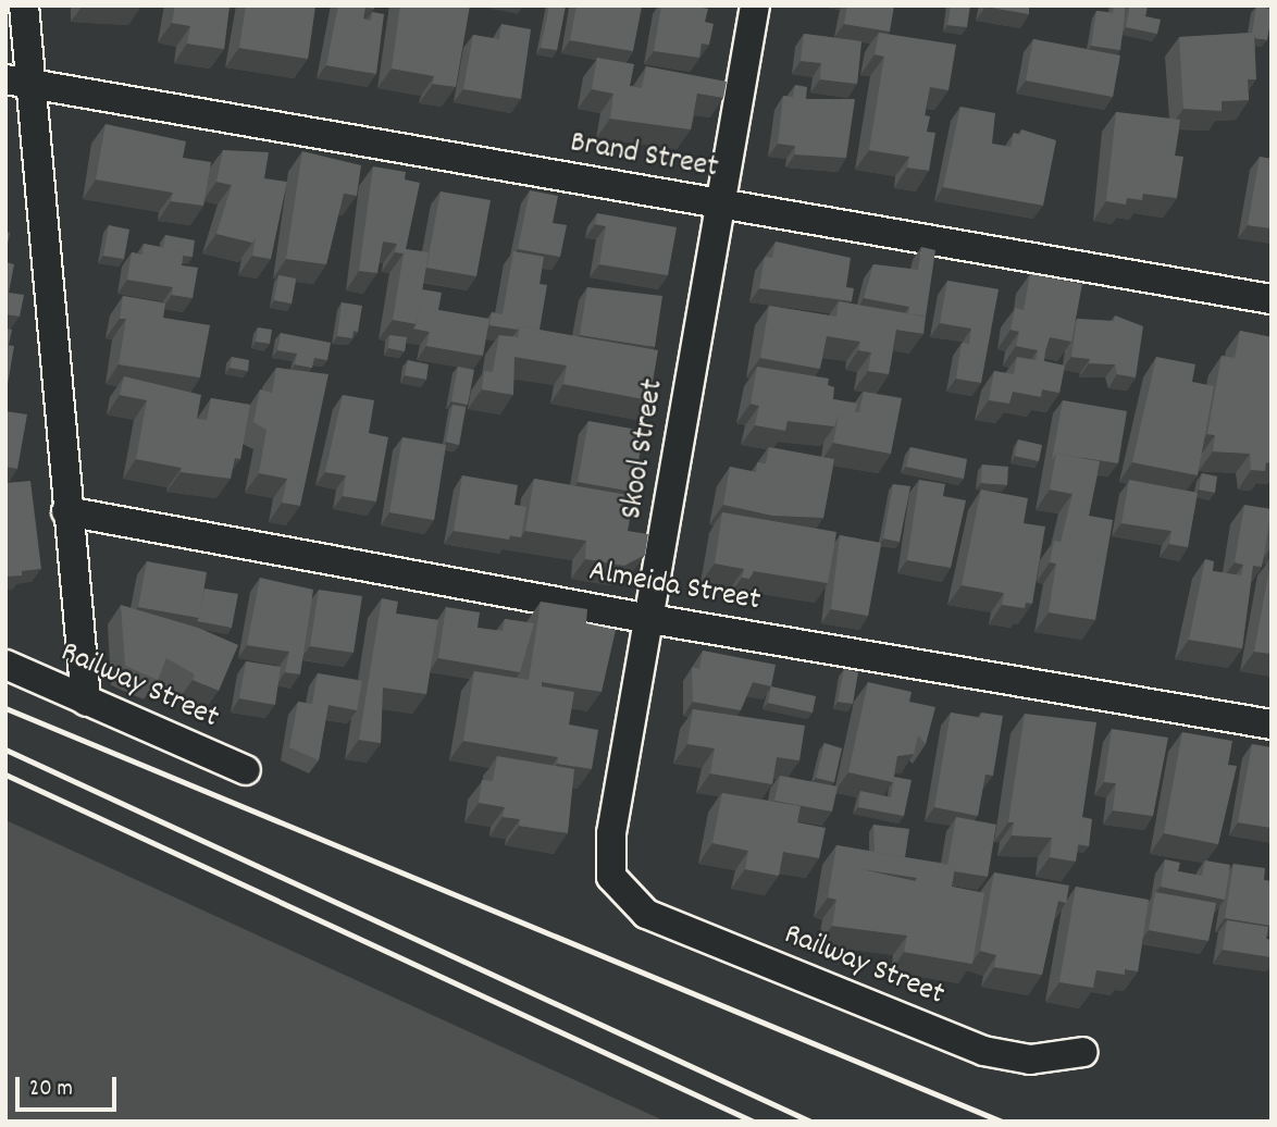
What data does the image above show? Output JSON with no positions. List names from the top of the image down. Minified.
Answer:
{"streets":{"street":["Brand Street","Skool Street","Almeida Street","Railway Street"]},"crossings":[["Brand Street","Skool Street"],["Skool Street","Almeida Street"],["Skool Street","Railway Street"]],"scale_bar":"20 m"}
